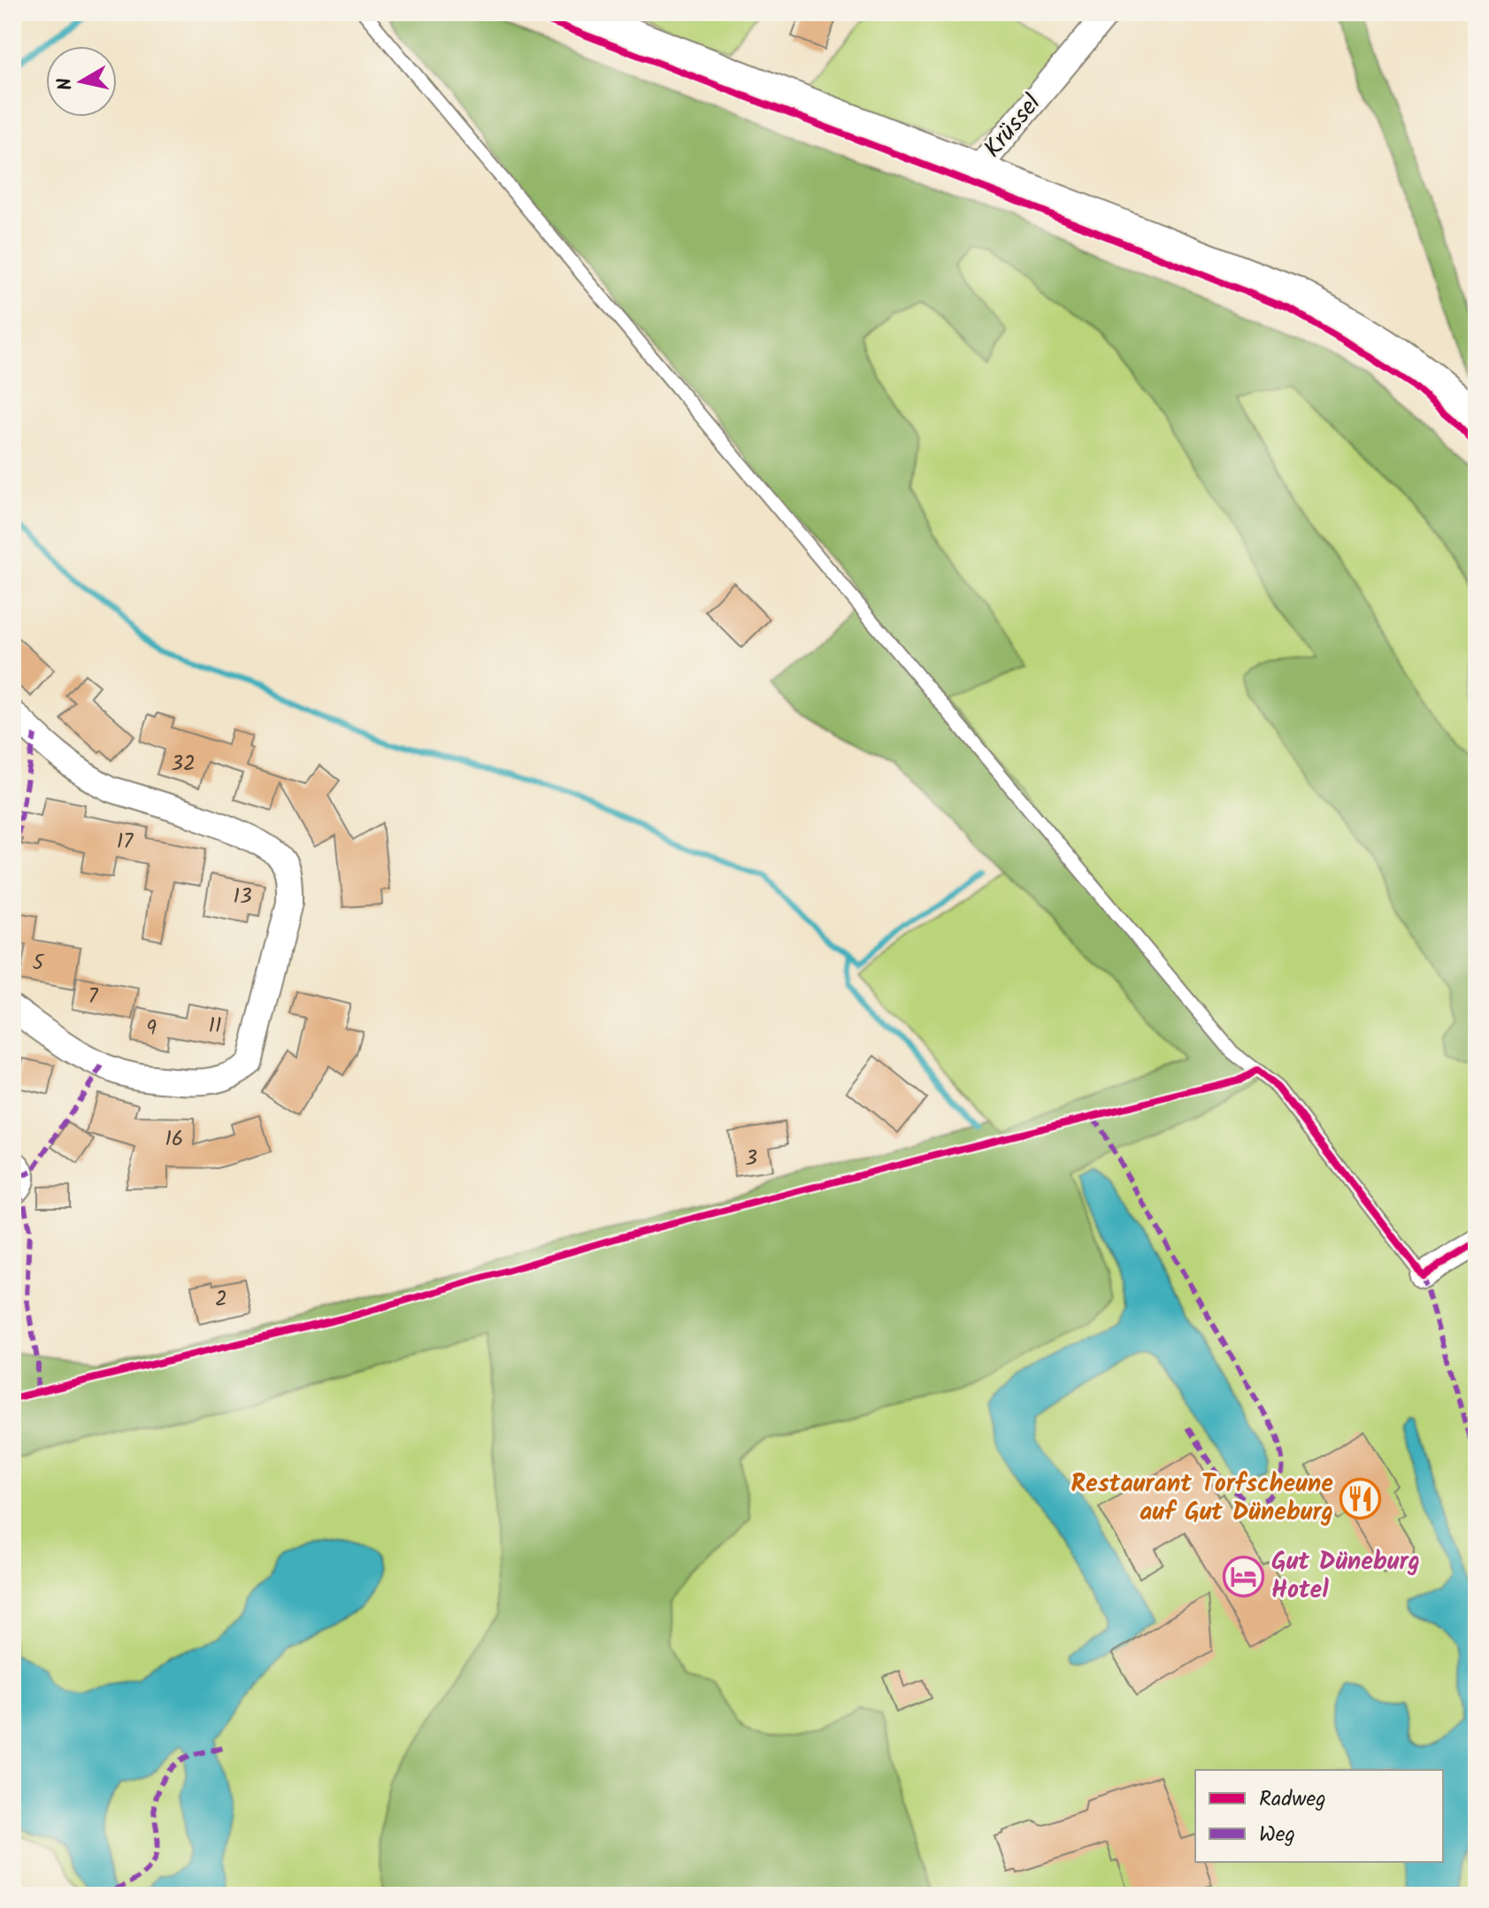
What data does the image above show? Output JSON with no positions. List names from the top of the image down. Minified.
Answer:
{"streets":{"street":["Krüssel"]},"places":{"restaurant":["Restaurant Torfscheune auf Gut Düneburg"],"hotel":["Gut Düneburg Hotel"]},"house_numbers":["32","17","13","5","7","11","9","16","3","2"],"legend":["Radweg","Weg"],"north":"left"}
